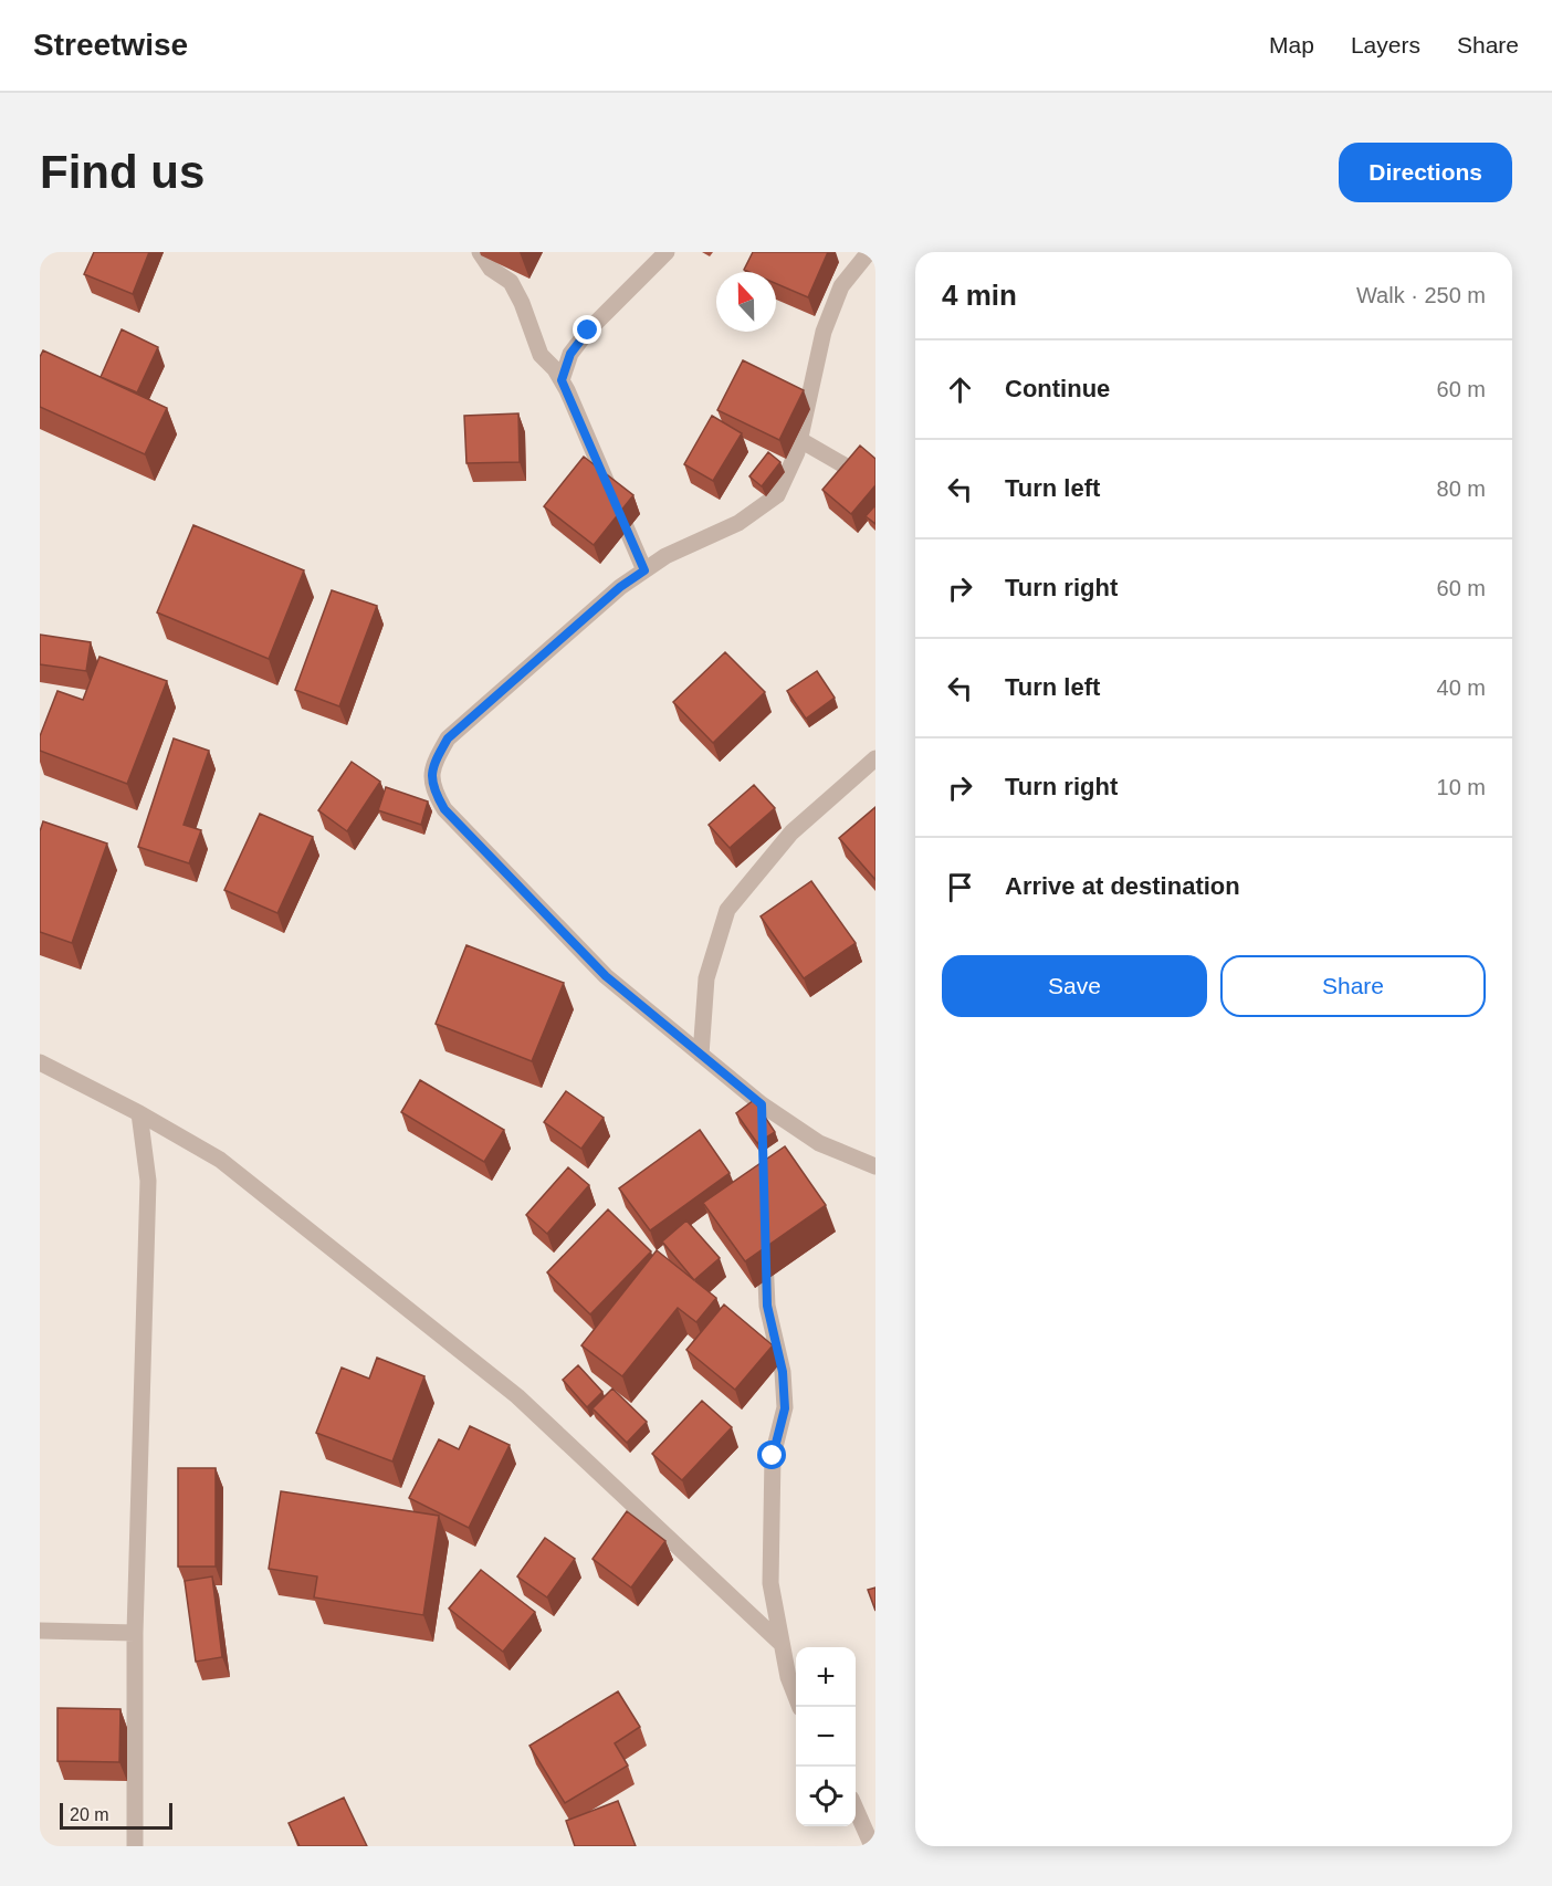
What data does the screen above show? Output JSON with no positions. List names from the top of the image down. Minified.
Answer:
{"scale_bar":"20 m","north":"top","page":{"header":"Streetwise","nav":["Map","Layers","Share"],"buttons":["Directions",["Save","Share"]],"title":"Find us","heading":["4 min","Walk · 250 m"],"list":[["Continue","60 m"],["Turn left","80 m"],["Turn right","60 m"],["Turn left","40 m"],["Turn right","10 m"],"Arrive at destination"],"map_buttons":["+","−"],"scale":"20 m"}}
